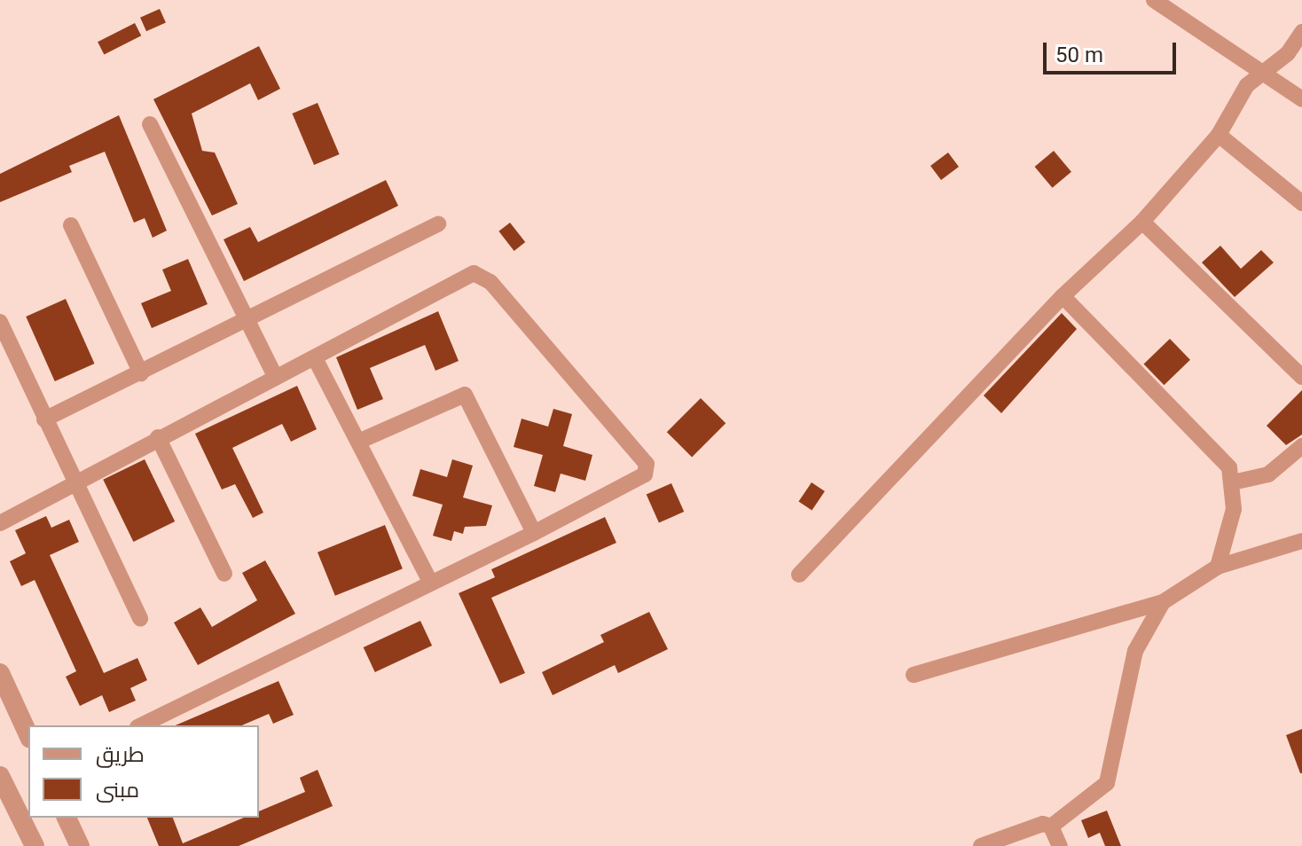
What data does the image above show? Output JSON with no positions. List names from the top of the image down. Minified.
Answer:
{"legend":["طريق","مبنى"],"scale_bar":"50 m"}
